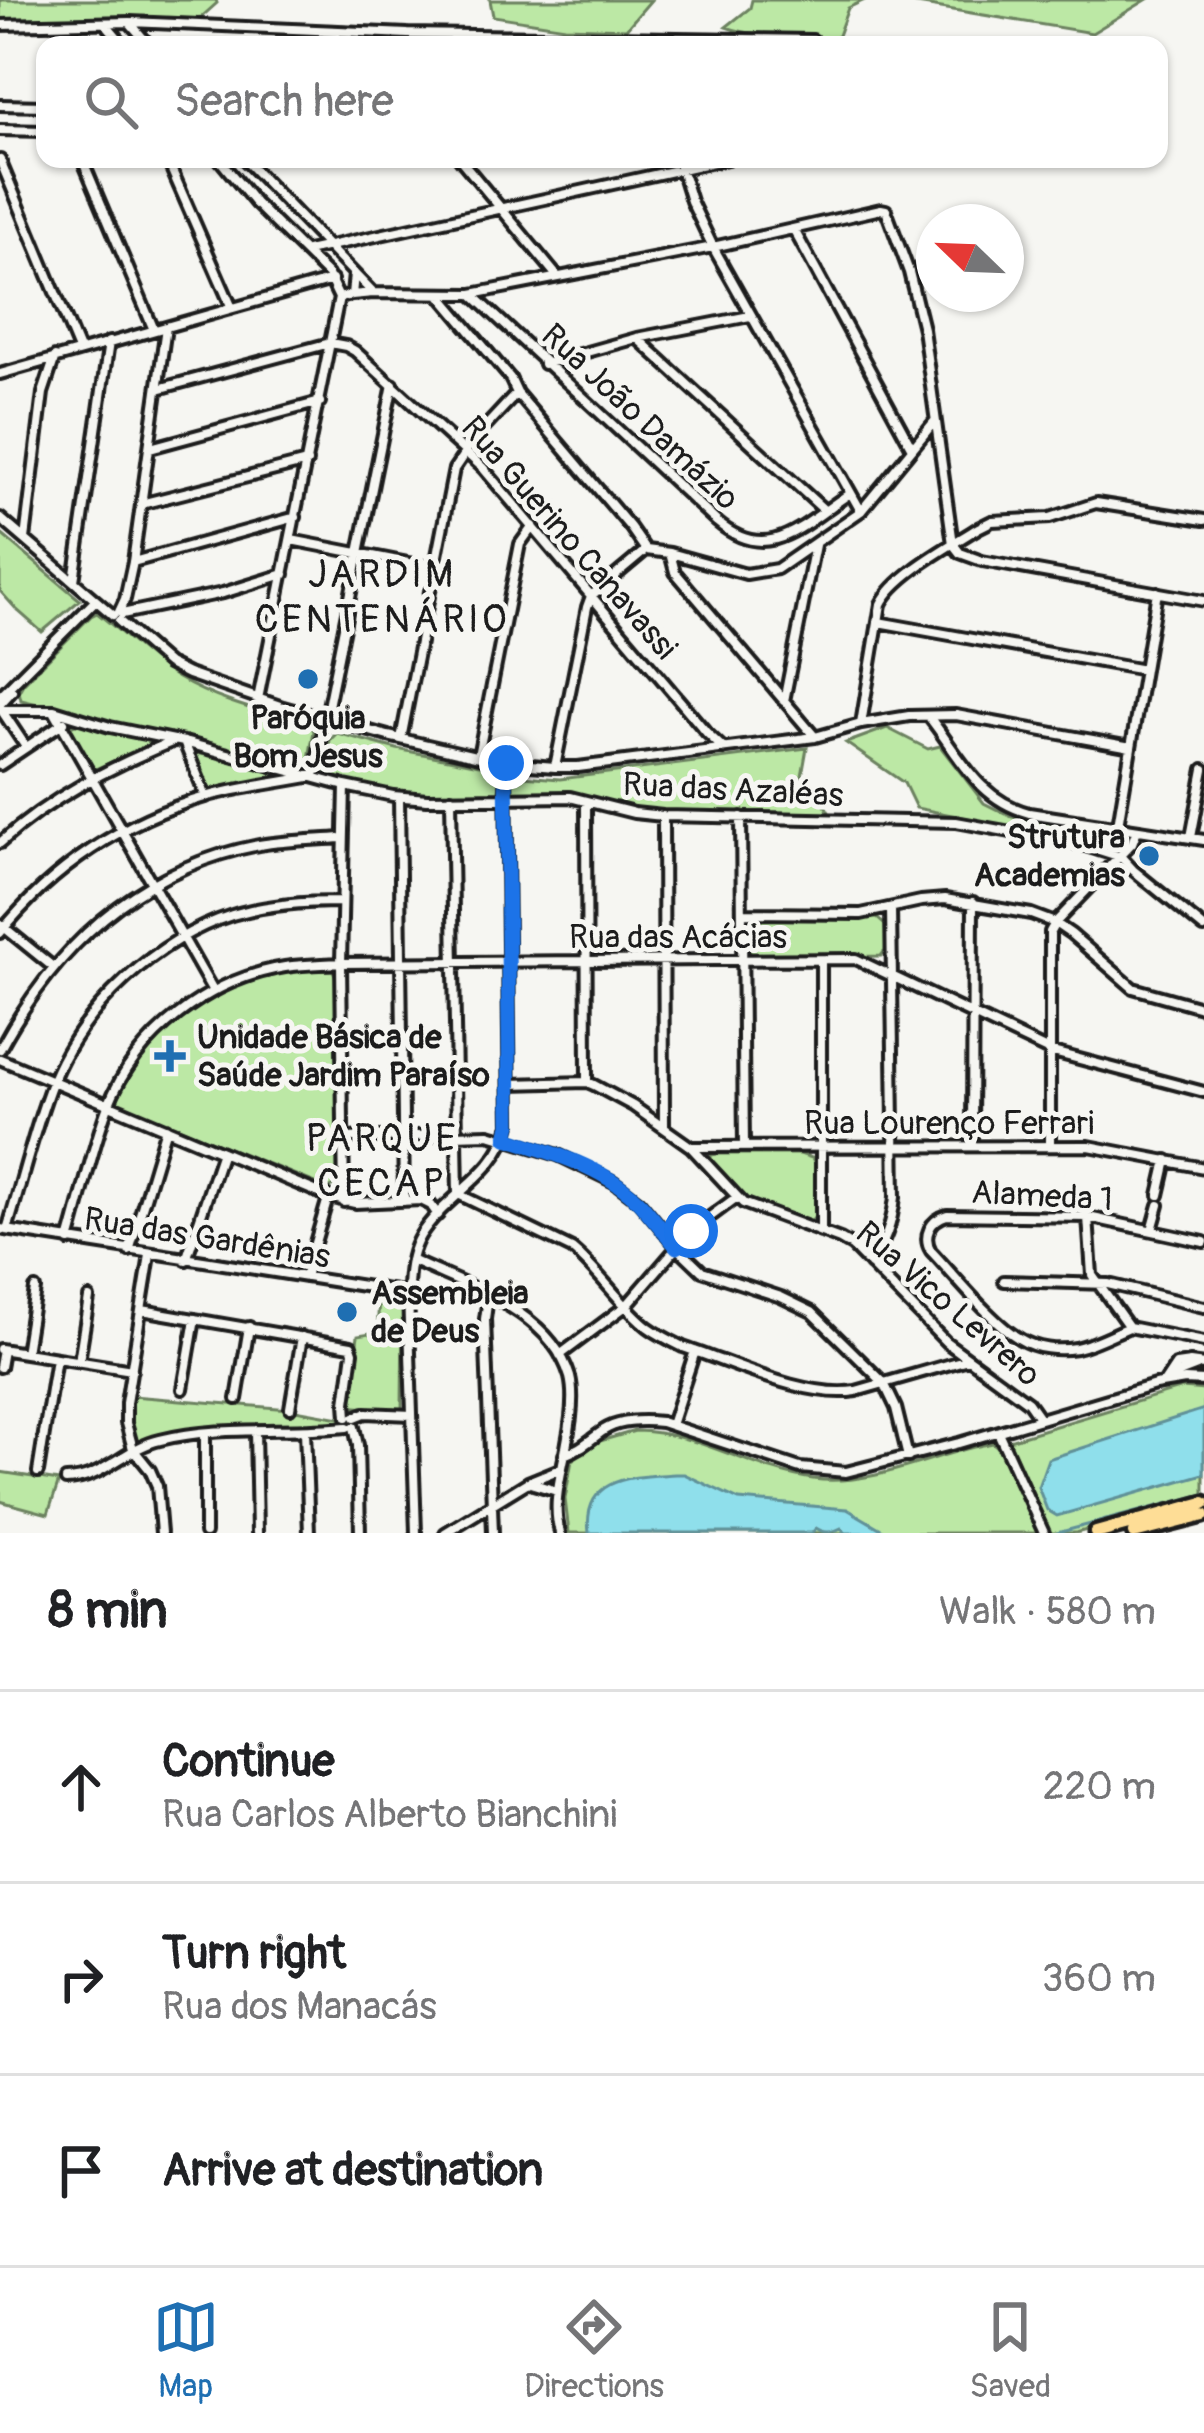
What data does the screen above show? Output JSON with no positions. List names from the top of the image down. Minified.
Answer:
{"streets":{"street":["Rua João Damázio","Rua Guerino Canavassi","Rua das Azaléas","Rua das Acácias","Rua Lourenço Ferrari","Alameda 1","Rua das Gardênias","Rua Vico Levrero"]},"crossings":[["Rua das Acácias","Rua das Gardênias"],["Rua Lourenço Ferrari","Rua Vico Levrero"]],"districts":["JARDIM CENTENÁRIO","PARQUE CECAP"],"places":{"other":["Paróquia Bom Jesus","Strutura Academias","Assembleia de Deus"],"health":["Unidade Básica de Saúde Jardim Paraíso"]},"north":"top left","page":{"search":"Search here","heading":["8 min","Walk · 580 m"],"list":[["Continue","Rua Carlos Alberto Bianchini","220 m"],["Turn right","Rua dos Manacás","360 m"],"Arrive at destination"],"nav":["Map","Directions","Saved"]}}
